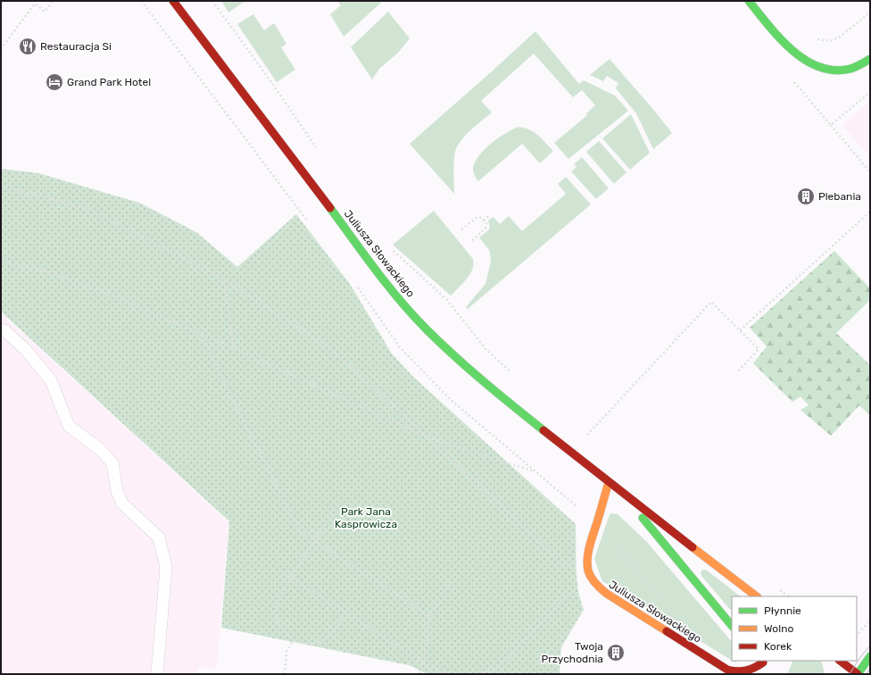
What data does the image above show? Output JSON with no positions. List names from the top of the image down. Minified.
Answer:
{"streets":{"street":["Juliusza Słowackiego"]},"parks":["Park Jana Kasprowicza"],"places":{"restaurant":["Restauracja Si"],"hotel":["Grand Park Hotel"],"building":["Plebania","Twoja Przychodnia"]},"legend":["Płynnie","Wolno","Korek"]}
